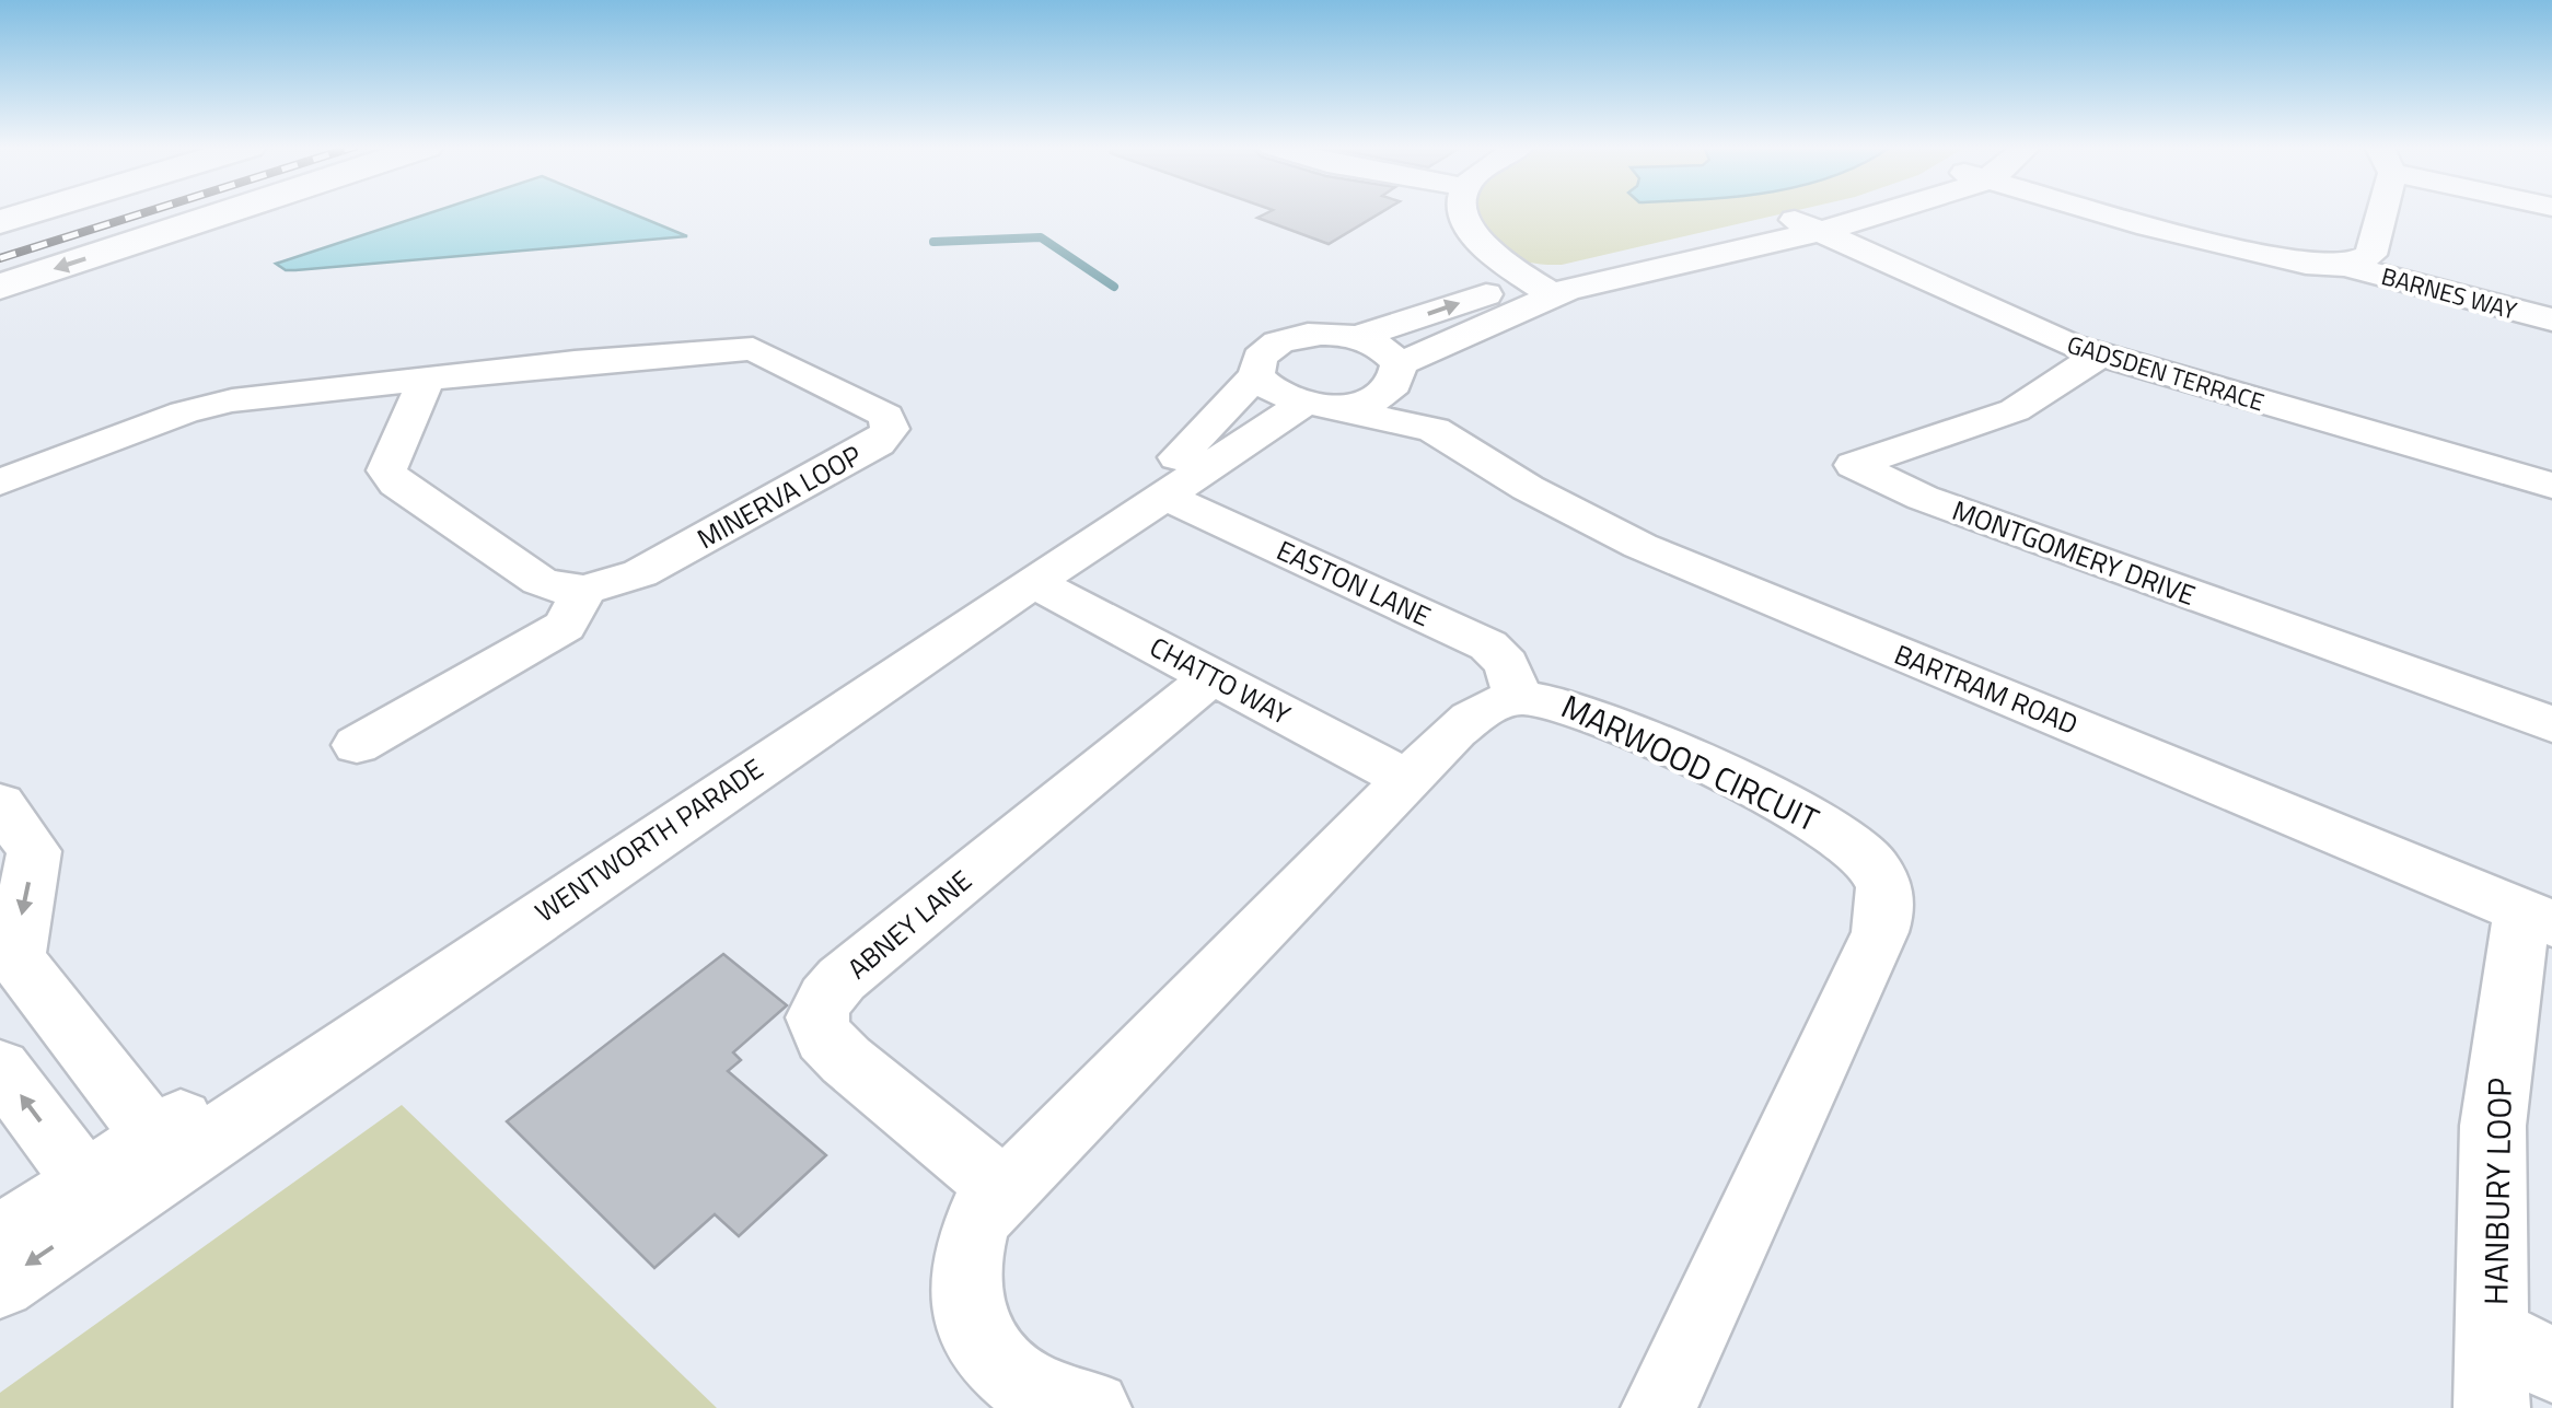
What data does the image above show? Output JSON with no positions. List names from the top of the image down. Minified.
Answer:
{"streets":{"street":["BARNES WAY","GADSDEN TERRACE","MINERVA LOOP","MONTGOMERY DRIVE","EASTON LANE","CHATTO WAY","BARTRAM ROAD","MARWOOD CIRCUIT","WENTWORTH PARADE","ABNEY LANE","HANBURY LOOP"]},"crossings":[["GADSDEN TERRACE","MONTGOMERY DRIVE"],["GADSDEN TERRACE","WENTWORTH PARADE"],["EASTON LANE","MARWOOD CIRCUIT"],["EASTON LANE","WENTWORTH PARADE"],["CHATTO WAY","WENTWORTH PARADE"],["CHATTO WAY","ABNEY LANE"],["BARTRAM ROAD","WENTWORTH PARADE"],["BARTRAM ROAD","HANBURY LOOP"]]}
